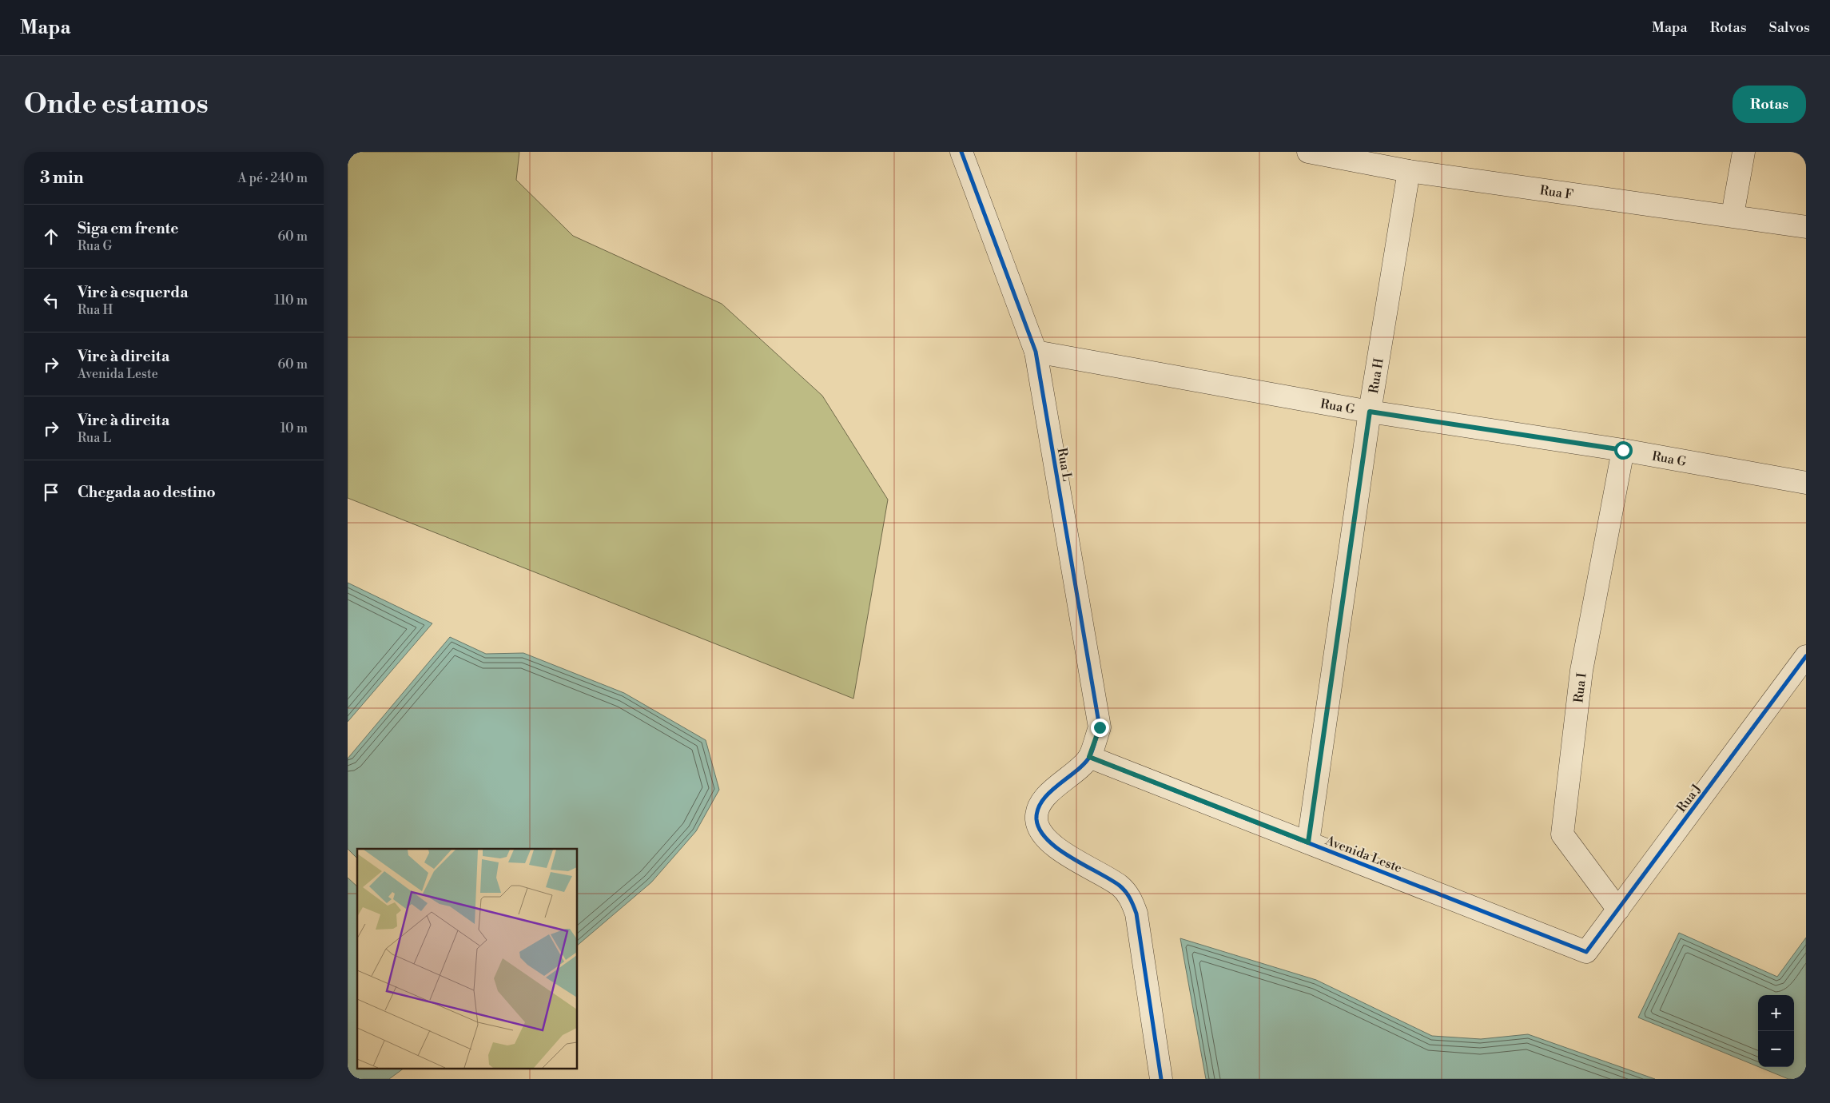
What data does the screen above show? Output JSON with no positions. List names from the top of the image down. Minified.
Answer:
{"streets":{"street":["Rua F","Rua H","Rua G","Rua L","Rua I","Rua J","Avenida Leste"]},"crossings":[["Rua F","Rua H"],["Rua H","Rua G"],["Rua H","Avenida Leste"],["Rua G","Rua L"],["Rua G","Rua I"],["Rua L","Avenida Leste"],["Rua I","Rua J"],["Rua J","Avenida Leste"]],"page":{"header":"Mapa","nav":["Mapa","Rotas","Salvos"],"buttons":"Rotas","title":"Onde estamos","heading":["3 min","A pé · 240 m"],"list":[["Siga em frente","Rua G","60 m"],["Vire à esquerda","Rua H","110 m"],["Vire à direita","Avenida Leste","60 m"],["Vire à direita","Rua L","10 m"],"Chegada ao destino"],"map_buttons":["+","−"]}}
